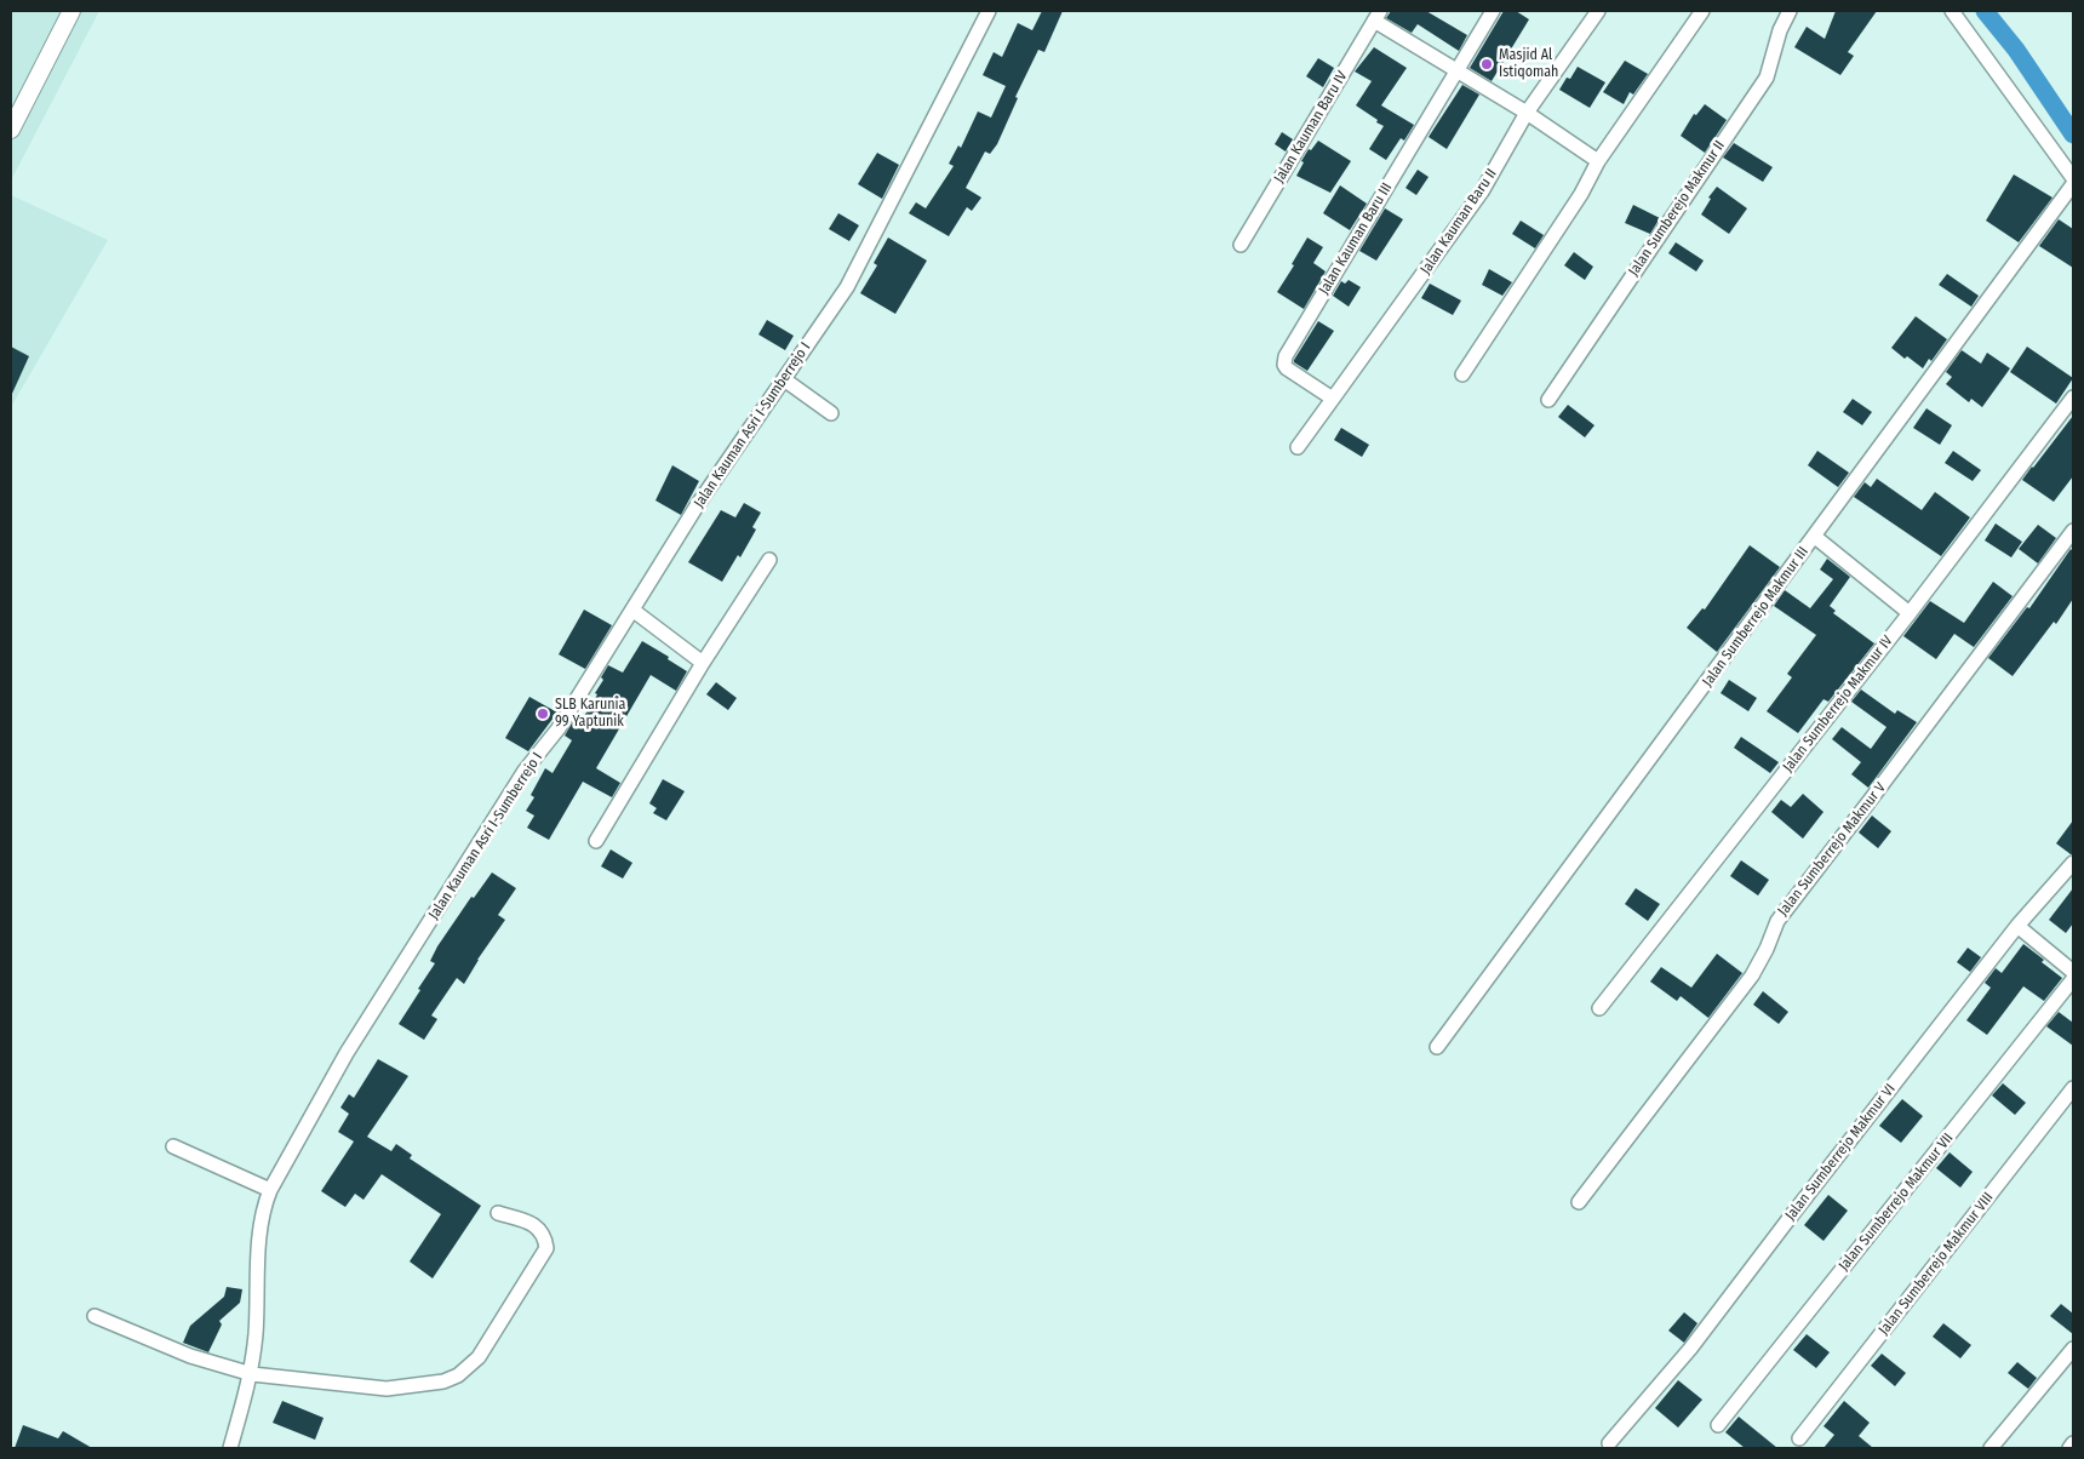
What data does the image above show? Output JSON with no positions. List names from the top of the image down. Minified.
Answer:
{"streets":{"street":["Jalan Kauman Baru IV","Jalan Sumberejo Makmur II","Jalan Kauman Baru II","Jalan Kauman Baru III","Jalan Kauman Asri I-Sumberrejo I","Jalan Sumberrejo Makmur III","Jalan Sumberrejo Makmur IV","Jalan Sumberrejo Makmur V","Jalan Sumberrejo Makmur VI","Jalan Sumberrejo Makmur VII","Jalan Sumberrejo Makmur VIII"]},"crossings":[["Jalan Kauman Baru II","Jalan Kauman Baru III"]],"places":["Masjid Al Istiqomah","SLB Karunia 99 Yaptunik"]}
